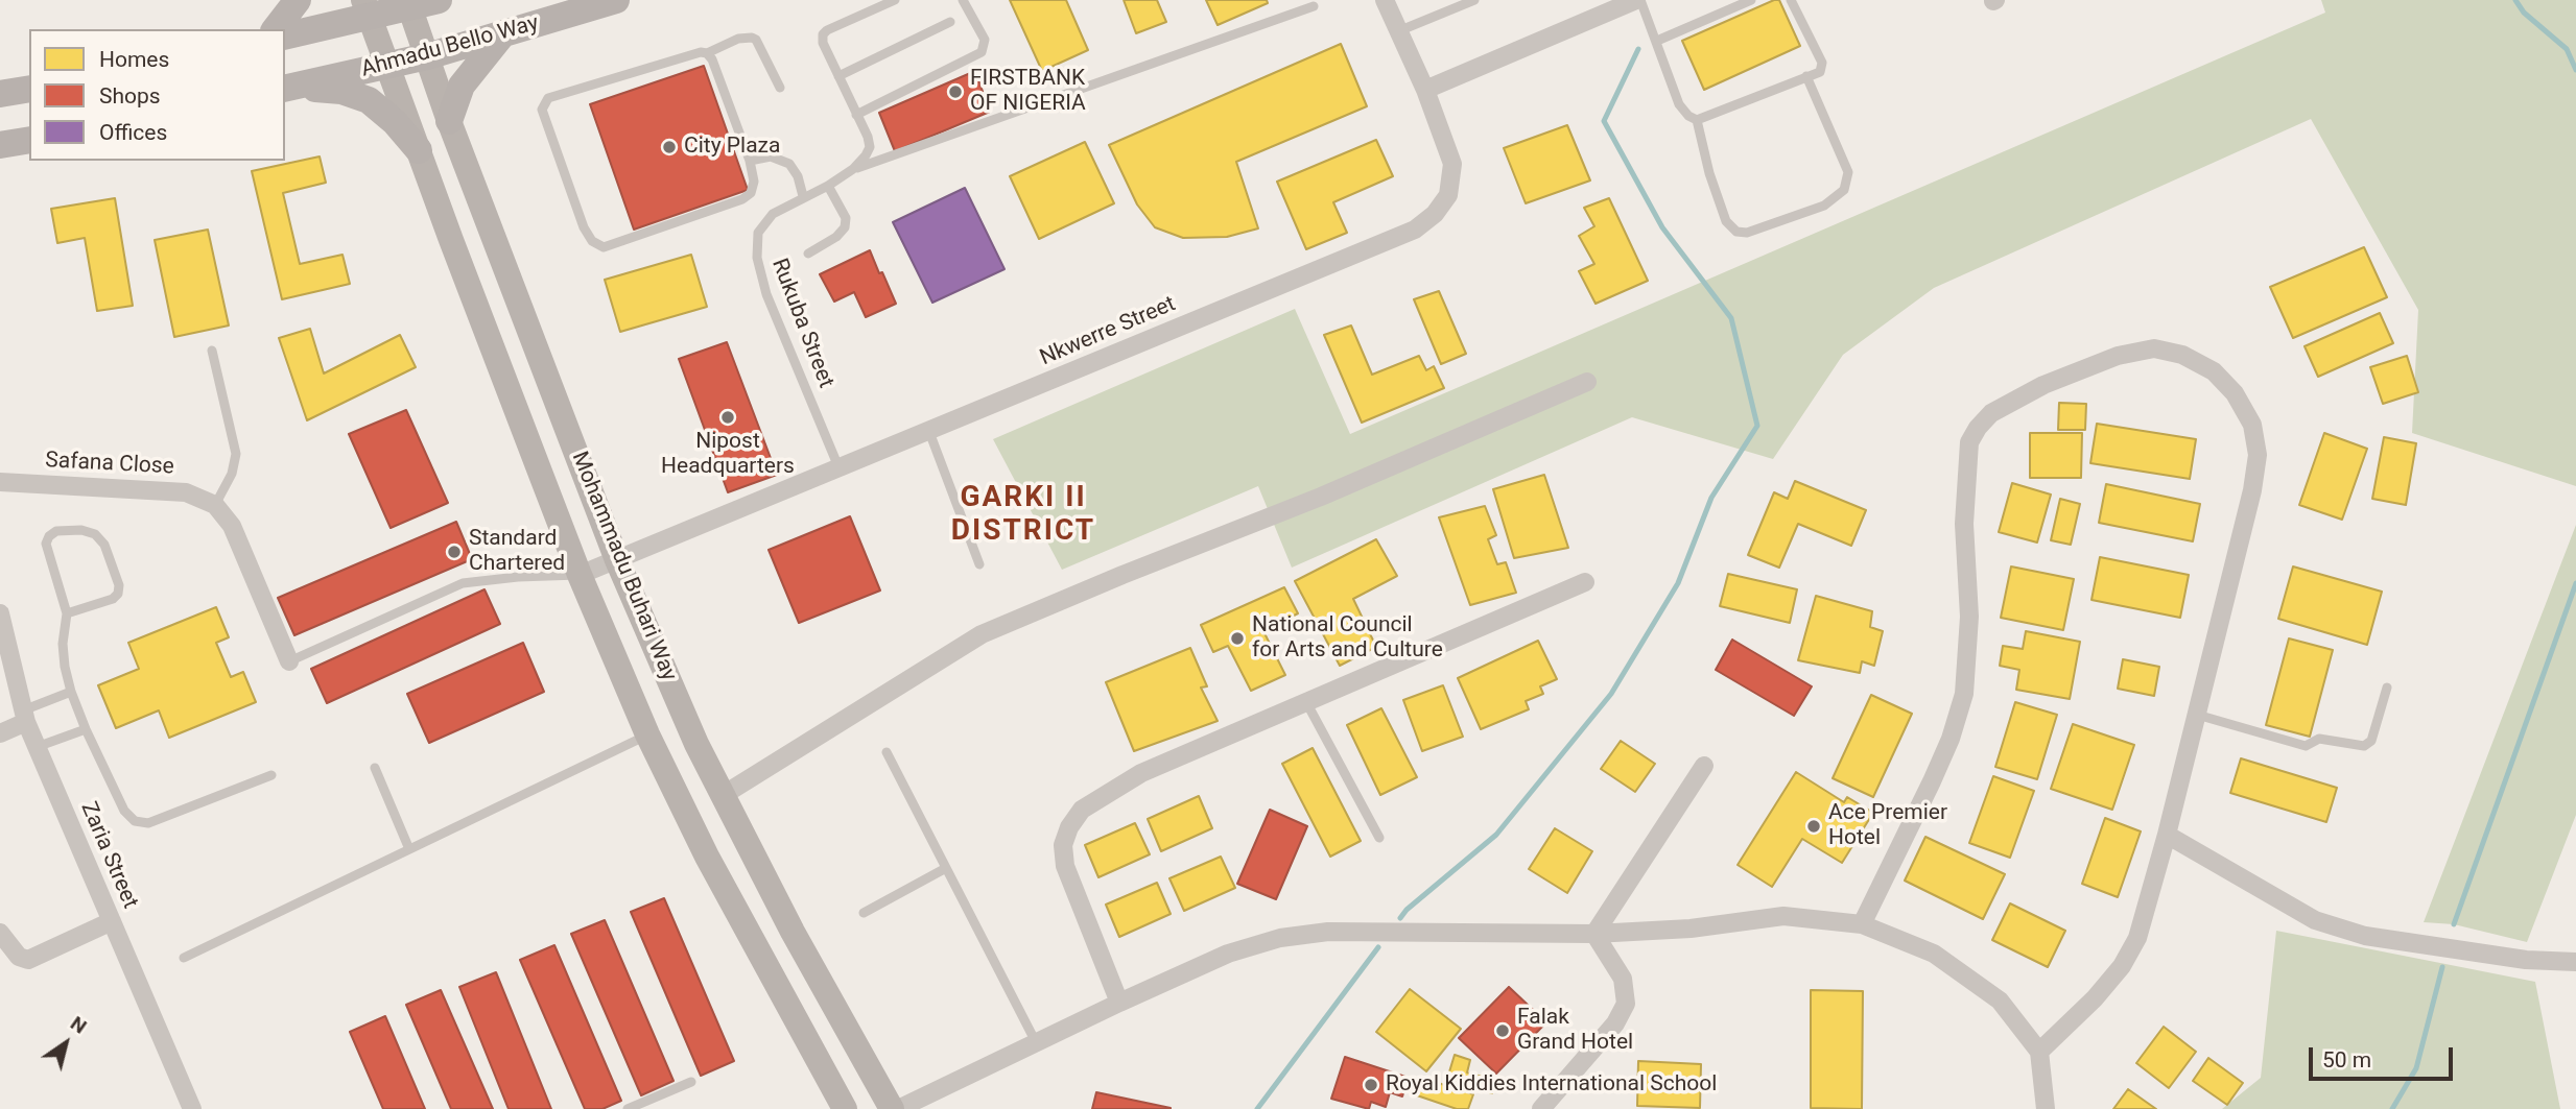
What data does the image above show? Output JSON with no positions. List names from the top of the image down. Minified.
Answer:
{"streets":{"main road":["Ahmadu Bello Way","Mohammadu Buhari Way"],"street":["Nkwerre Street","Safana Close","Zaria Street"],"lane":["Rukuba Street"]},"crossings":[["Ahmadu Bello Way","Mohammadu Buhari Way"],["Rukuba Street","Nkwerre Street"],["Nkwerre Street","Mohammadu Buhari Way"]],"districts":["GARKI II DISTRICT"],"places":["FIRSTBANK OF NIGERIA","City Plaza","Nipost Headquarters","Standard Chartered","National Council for Arts and Culture","Ace Premier Hotel","Falak Grand Hotel","Royal Kiddies International School"],"legend":["Homes","Shops","Offices"],"scale_bar":"50 m","north":"top right"}
